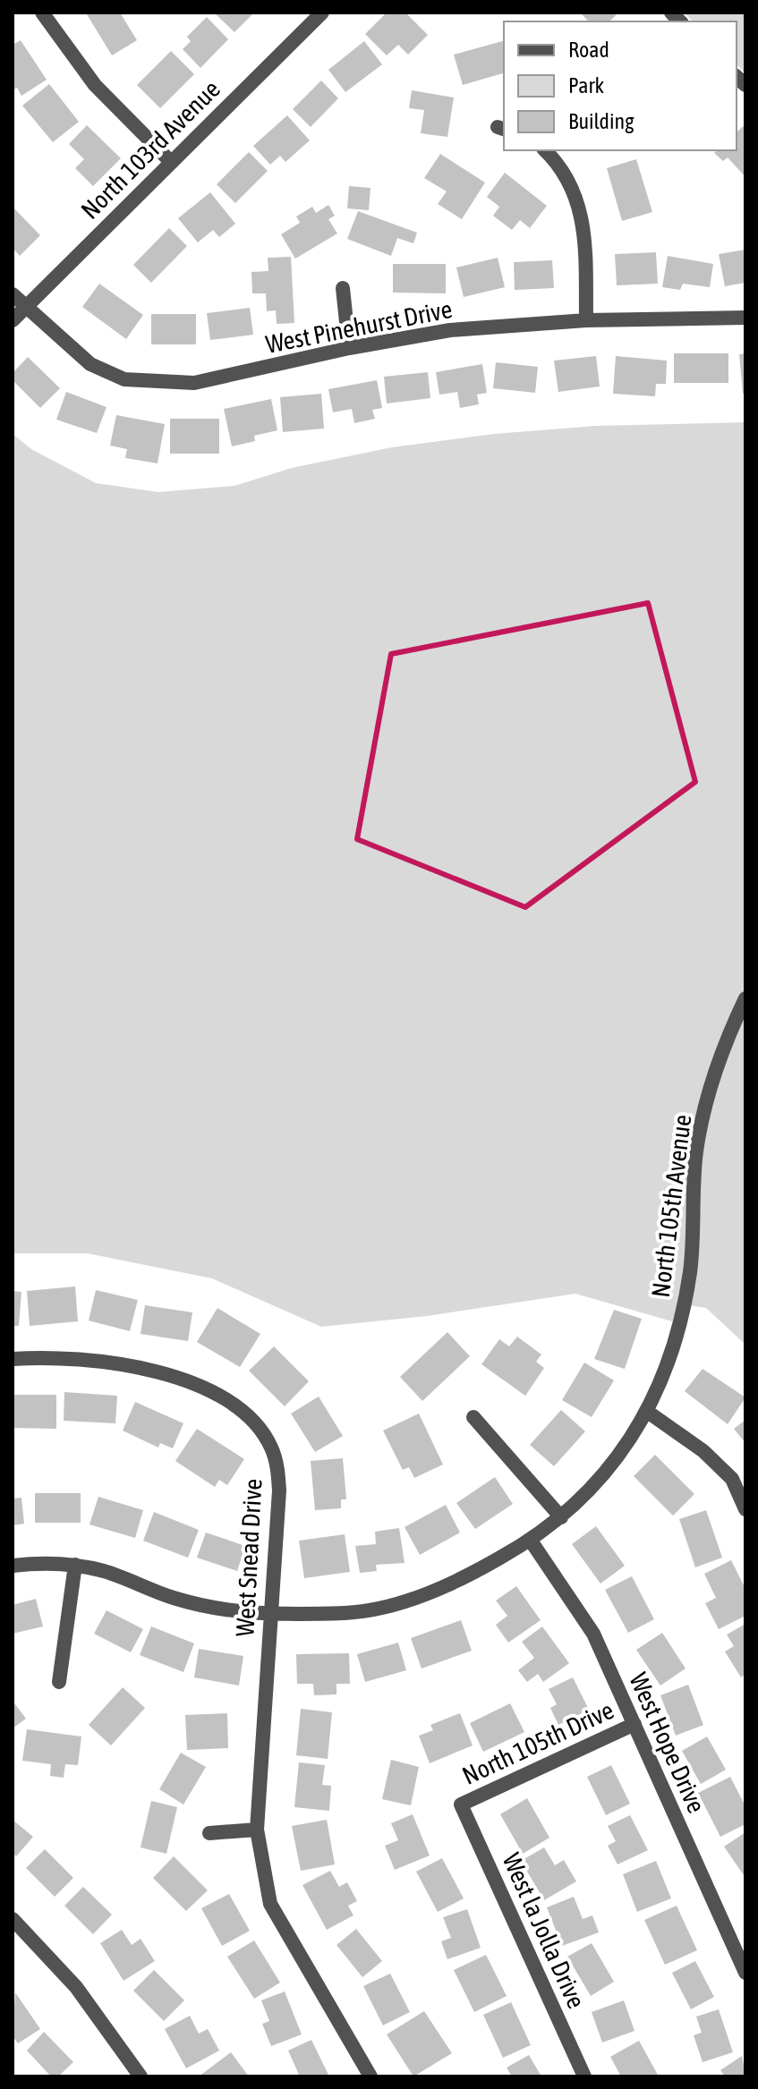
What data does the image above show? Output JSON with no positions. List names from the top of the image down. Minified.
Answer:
{"streets":{"street":["North 103rd Avenue","West Pinehurst Drive","North 105th Avenue","West Snead Drive","North 105th Drive","West Hope Drive","West la Jolla Drive"]},"crossings":[["North 103rd Avenue","West Pinehurst Drive"],["North 105th Avenue","West Snead Drive"],["North 105th Avenue","West Hope Drive"],["North 105th Drive","West Hope Drive"],["North 105th Drive","West la Jolla Drive"]],"legend":["Road","Park","Building"]}
